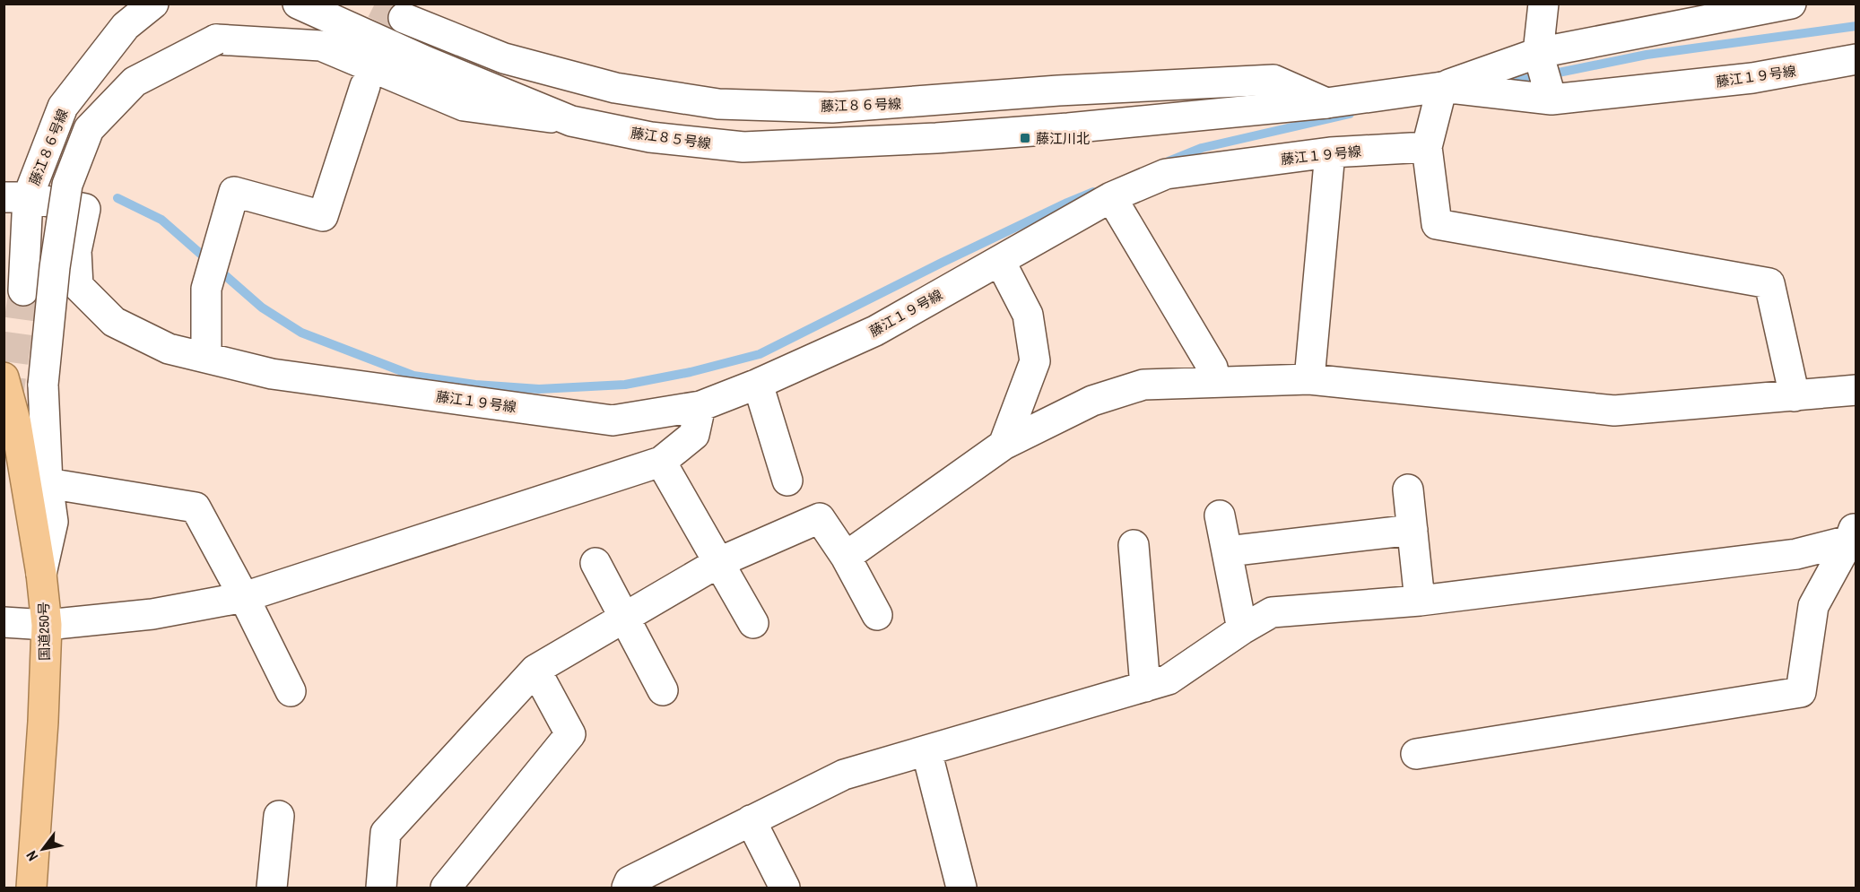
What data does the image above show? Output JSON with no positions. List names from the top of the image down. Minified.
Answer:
{"streets":{"highway":["国道250号"],"street":["藤江１９号線","藤江８６号線","藤江８５号線"]},"crossings":[["藤江１９号線","藤江８６号線"],["藤江１９号線","藤江８５号線"],["藤江８６号線","藤江８５号線"]],"places":{"transit":["藤江川北"]},"north":"bottom left"}
